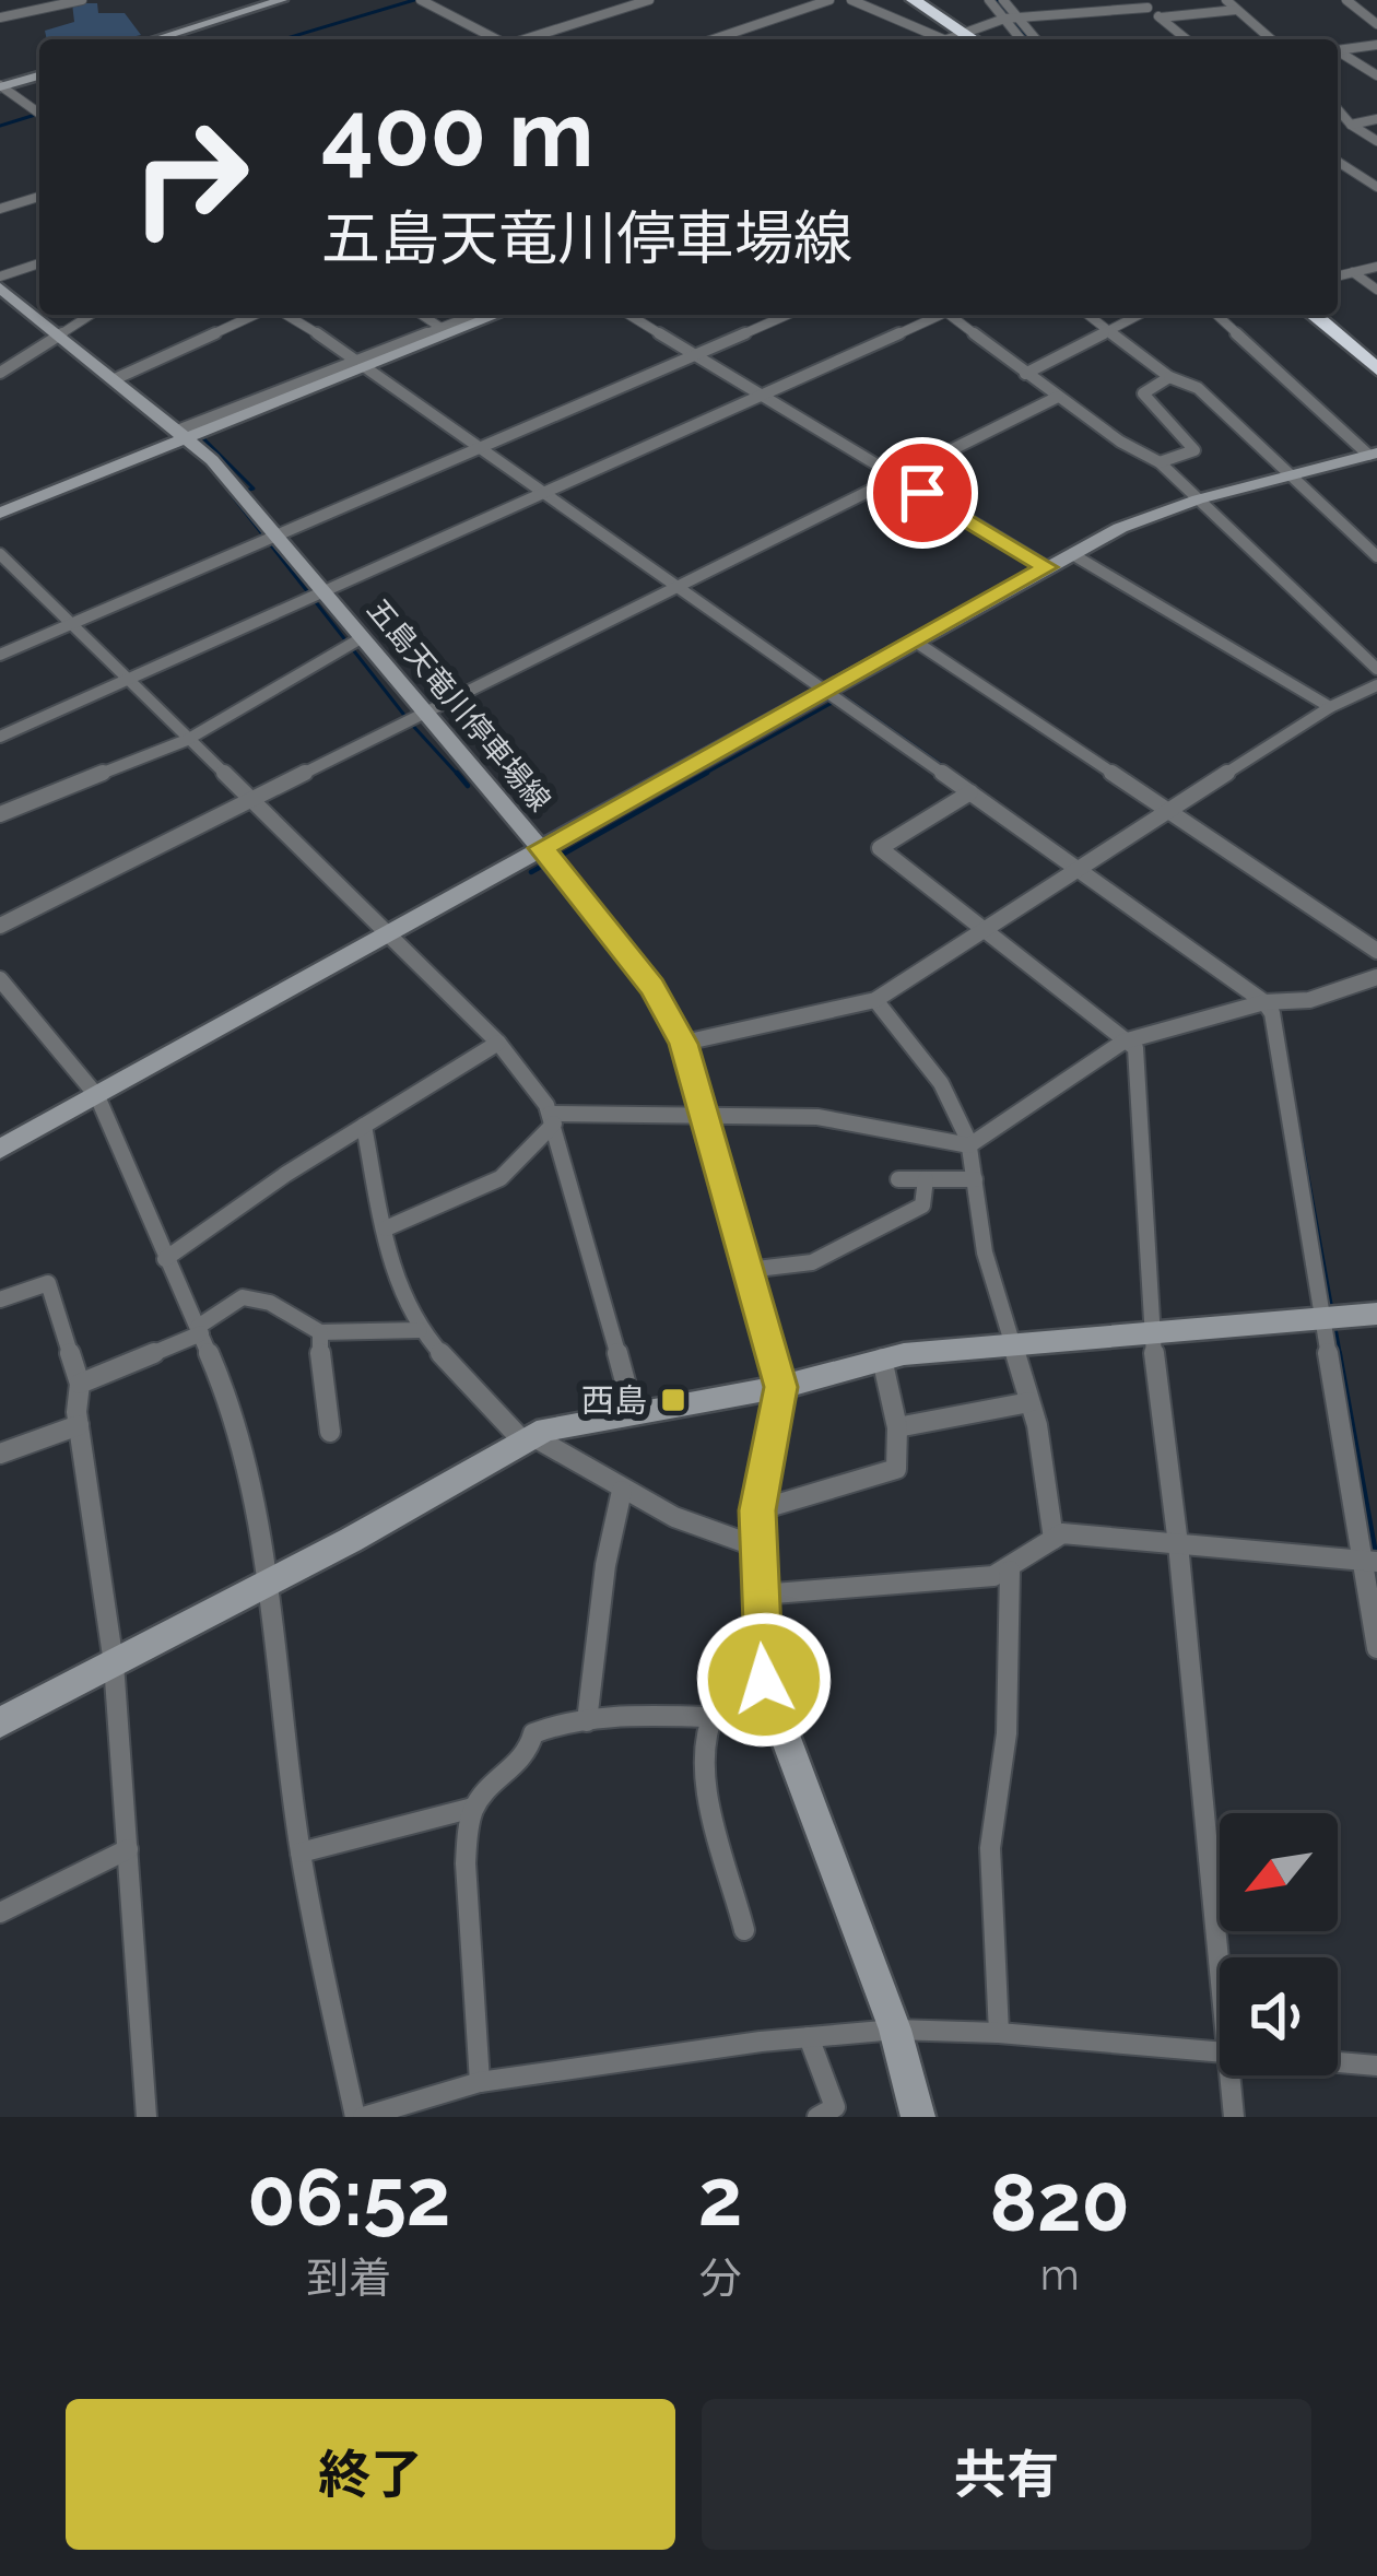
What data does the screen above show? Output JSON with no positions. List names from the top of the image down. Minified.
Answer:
{"streets":{"street":["五島天竜川停車場線"]},"places":{"transit":["西島"]},"north":"bottom left","page":{"turn":["400 m","五島天竜川停車場線"],"eta":["06:52","到着","2","分","820","m"],"buttons":["終了","共有"]}}
